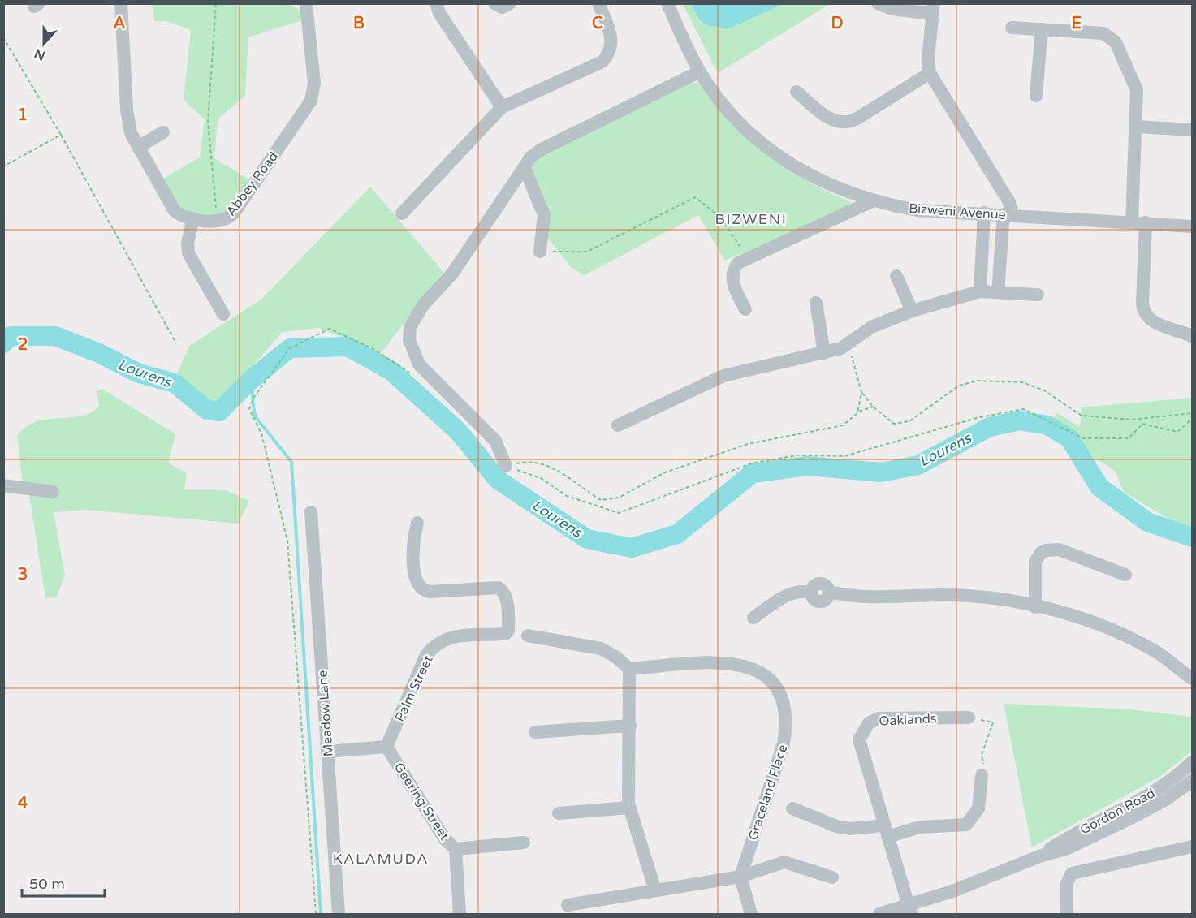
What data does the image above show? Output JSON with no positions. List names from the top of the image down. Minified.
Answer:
{"streets":{"street":["Abbey Road","Bizweni Avenue","Palm Street","Meadow Lane","Oaklands","Graceland Place","Geering Street","Gordon Road"]},"crossings":[["Palm Street","Geering Street"],["Oaklands","Gordon Road"]],"districts":["BIZWENI","KALAMUDA"],"water":["Lourens"],"scale_bar":"50 m","north":"bottom","grid":{"columns":["A","B","C","D","E"],"rows":["1","2","3","4"]}}
